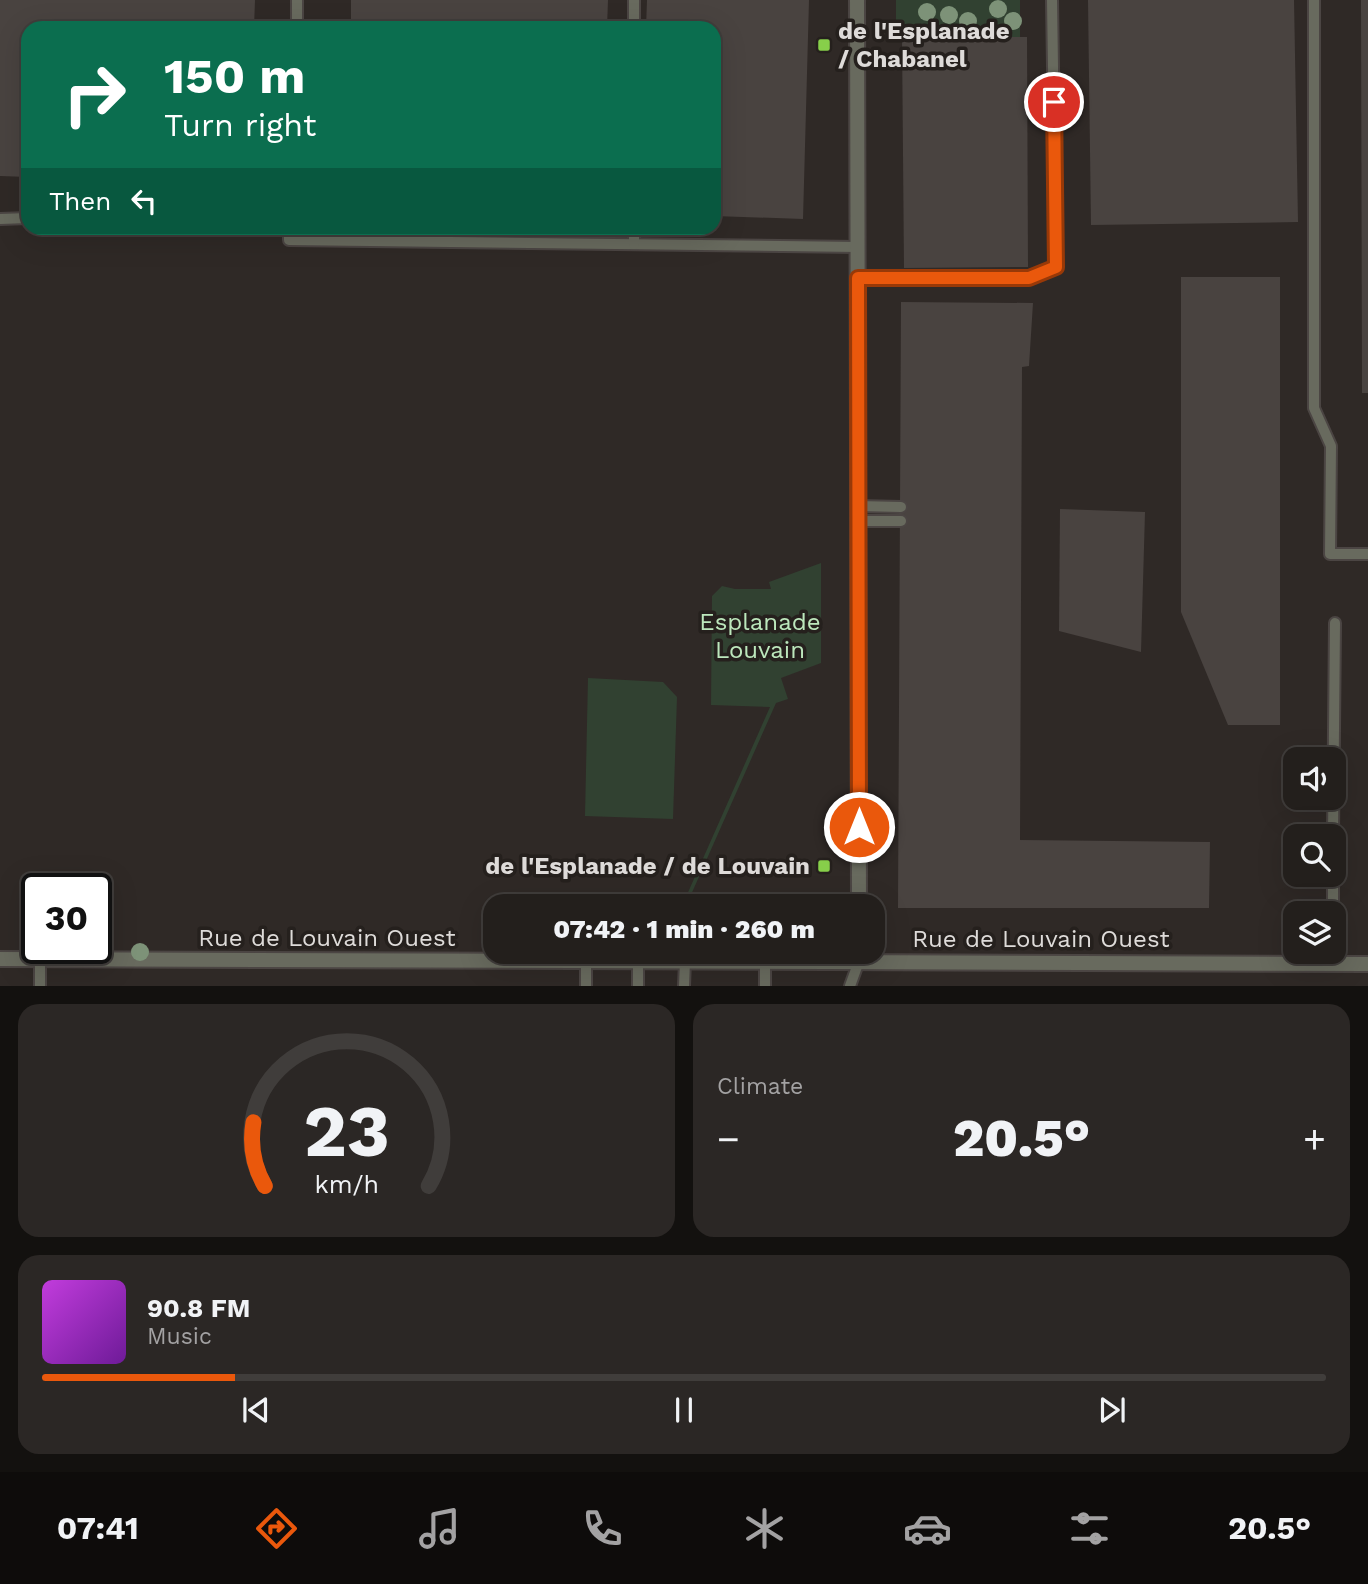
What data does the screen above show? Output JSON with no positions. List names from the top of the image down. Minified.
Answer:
{"streets":{"street":["Rue de Louvain Ouest"]},"parks":["Esplanade Louvain"],"places":{"transit":["de l'Esplanade / Chabanel","de l'Esplanade / de Louvain"]},"page":{"turn":["150 m","Turn right"],"then":"Then","limit":"30","trip":"07:42 · 1 min · 260 m","tile":"Climate","heat":["−","20.5°","+"],"song":["90.8 FM","Music"],"tabs":["07:41","20.5°"],"gauge":["23","km/h"]}}
